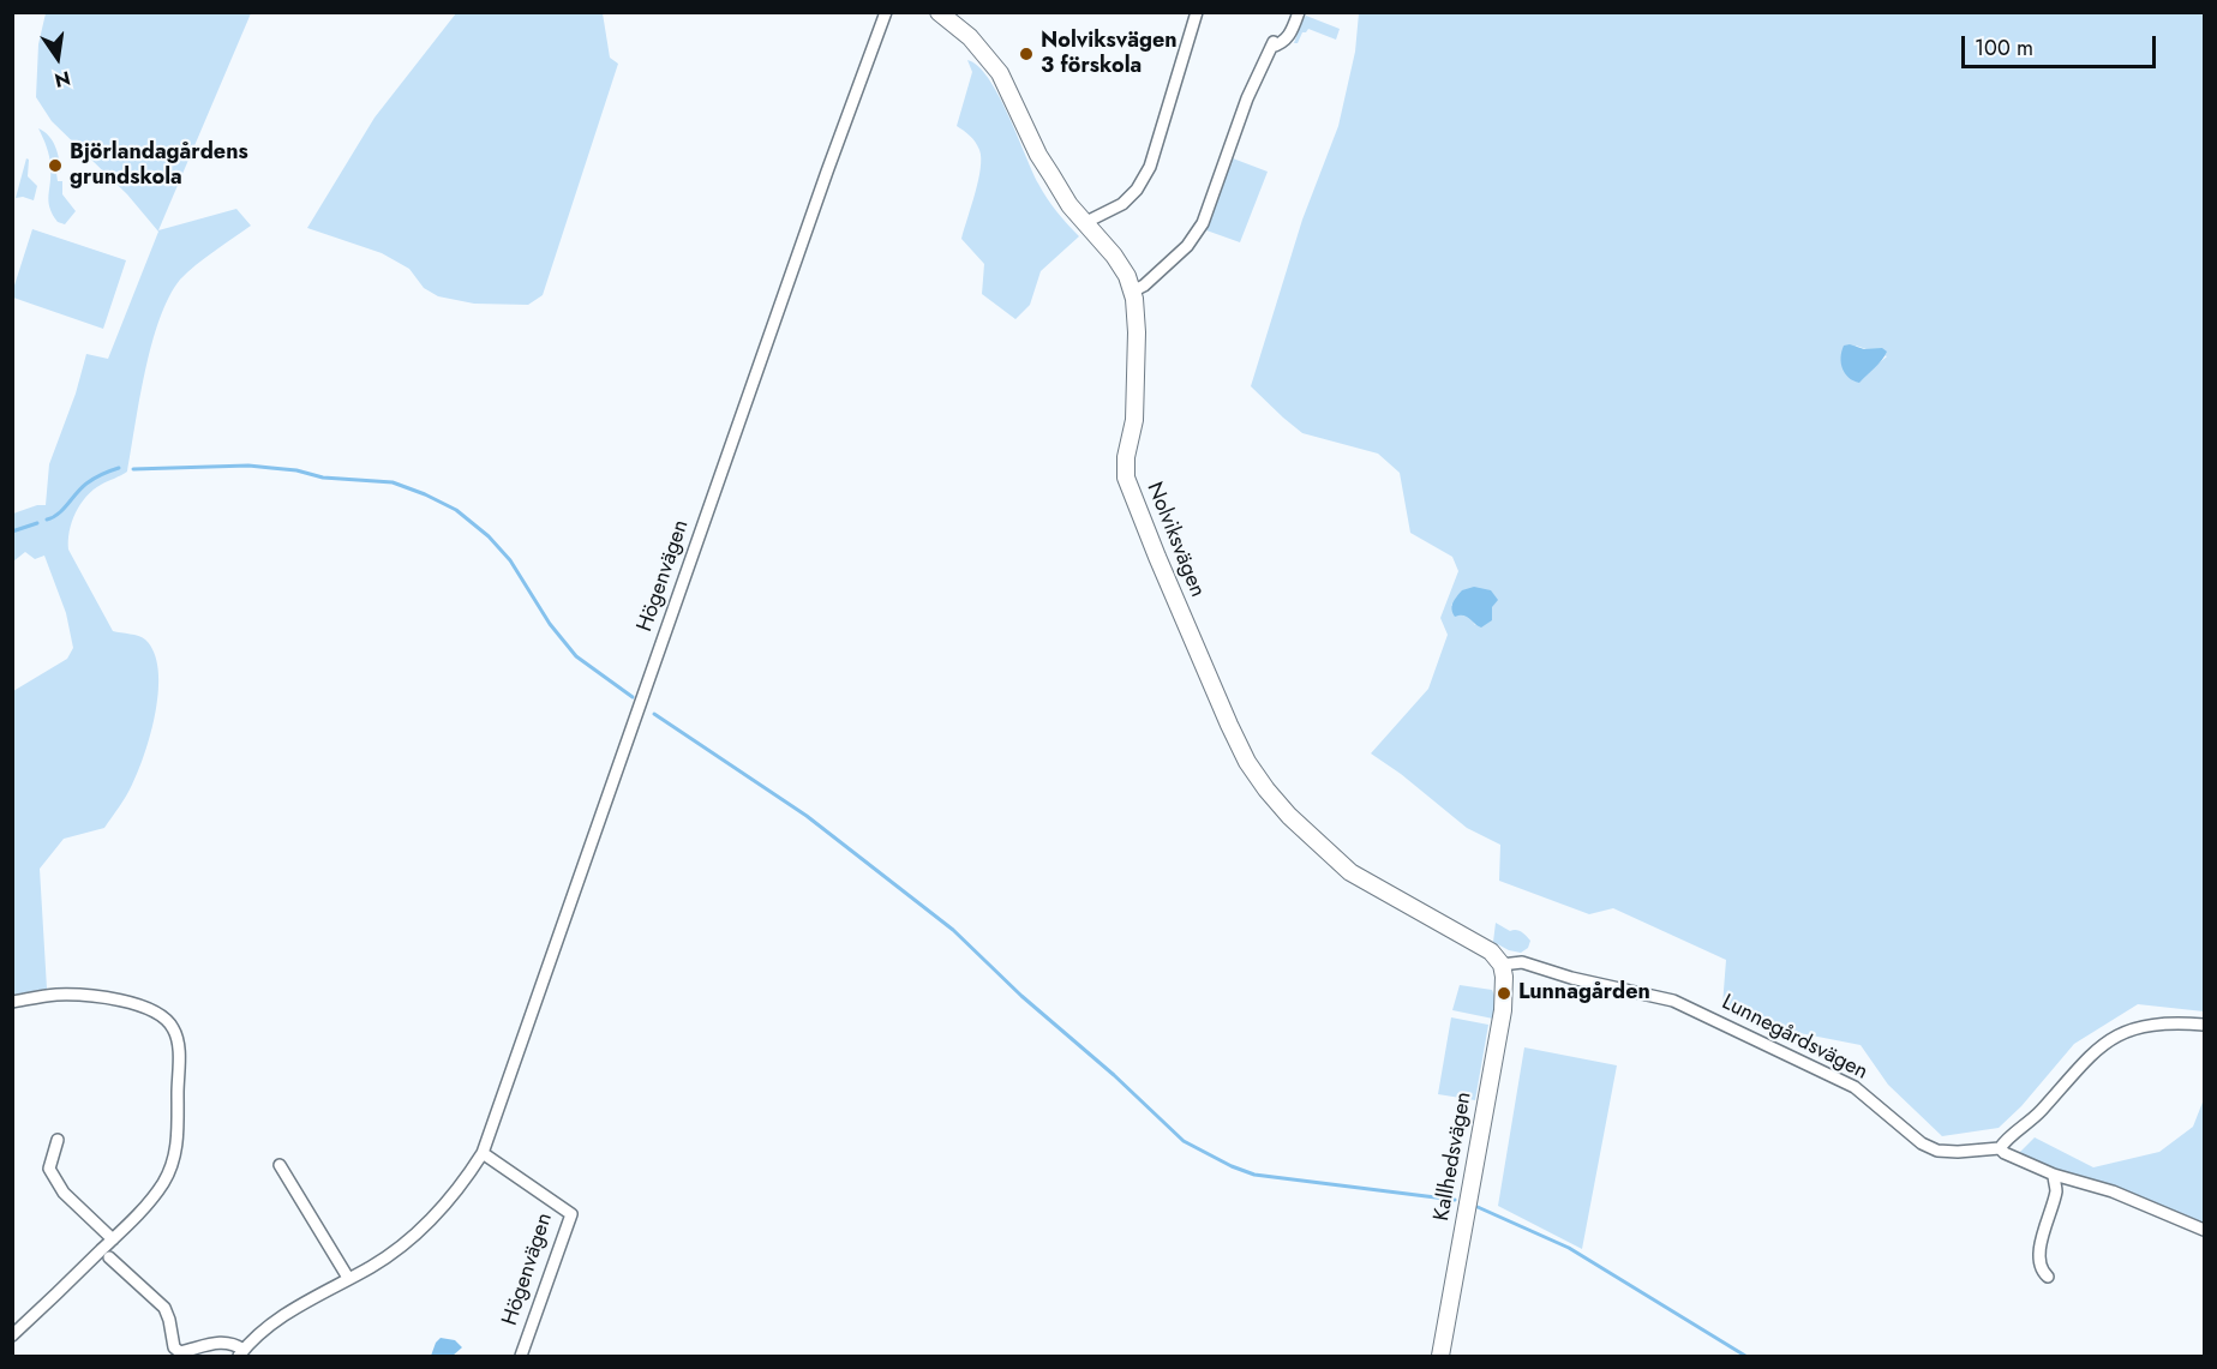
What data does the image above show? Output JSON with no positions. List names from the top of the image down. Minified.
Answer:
{"streets":{"street":["Nolviksvägen","Högenvägen","Lunnegårdsvägen","Kallhedsvägen"]},"crossings":[["Nolviksvägen","Lunnegårdsvägen"],["Nolviksvägen","Kallhedsvägen"],["Lunnegårdsvägen","Kallhedsvägen"]],"places":["Nolviksvägen 3 förskola","Björlandagårdens grundskola","Lunnagården"],"scale_bar":"100 m","north":"bottom"}
